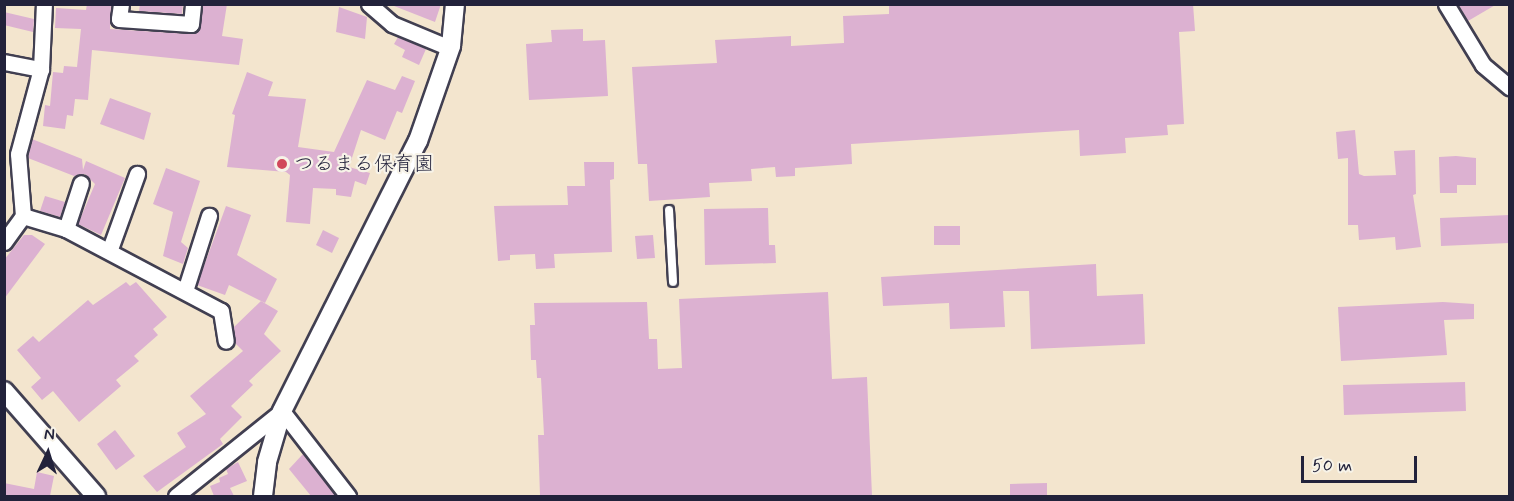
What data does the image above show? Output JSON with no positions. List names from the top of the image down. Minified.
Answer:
{"places":["つるまる保育園"],"scale_bar":"50 m","north":"top"}
